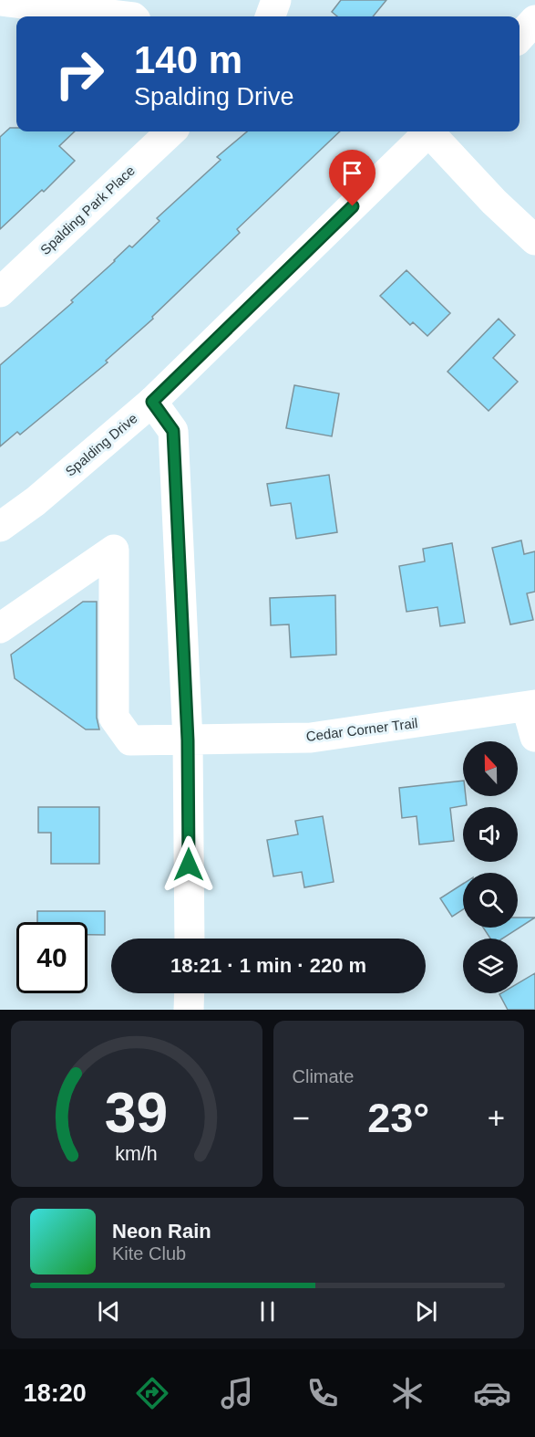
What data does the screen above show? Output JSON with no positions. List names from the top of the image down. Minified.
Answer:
{"streets":{"street":["Spalding Park Place","Spalding Drive","Cedar Corner Trail"]},"north":"top","page":{"turn":["140 m","Spalding Drive"],"limit":"40","trip":"18:21 · 1 min · 220 m","tile":"Climate","heat":["−","23°","+"],"song":["Neon Rain","Kite Club"],"tabs":"18:20","gauge":["39","km/h"]}}
